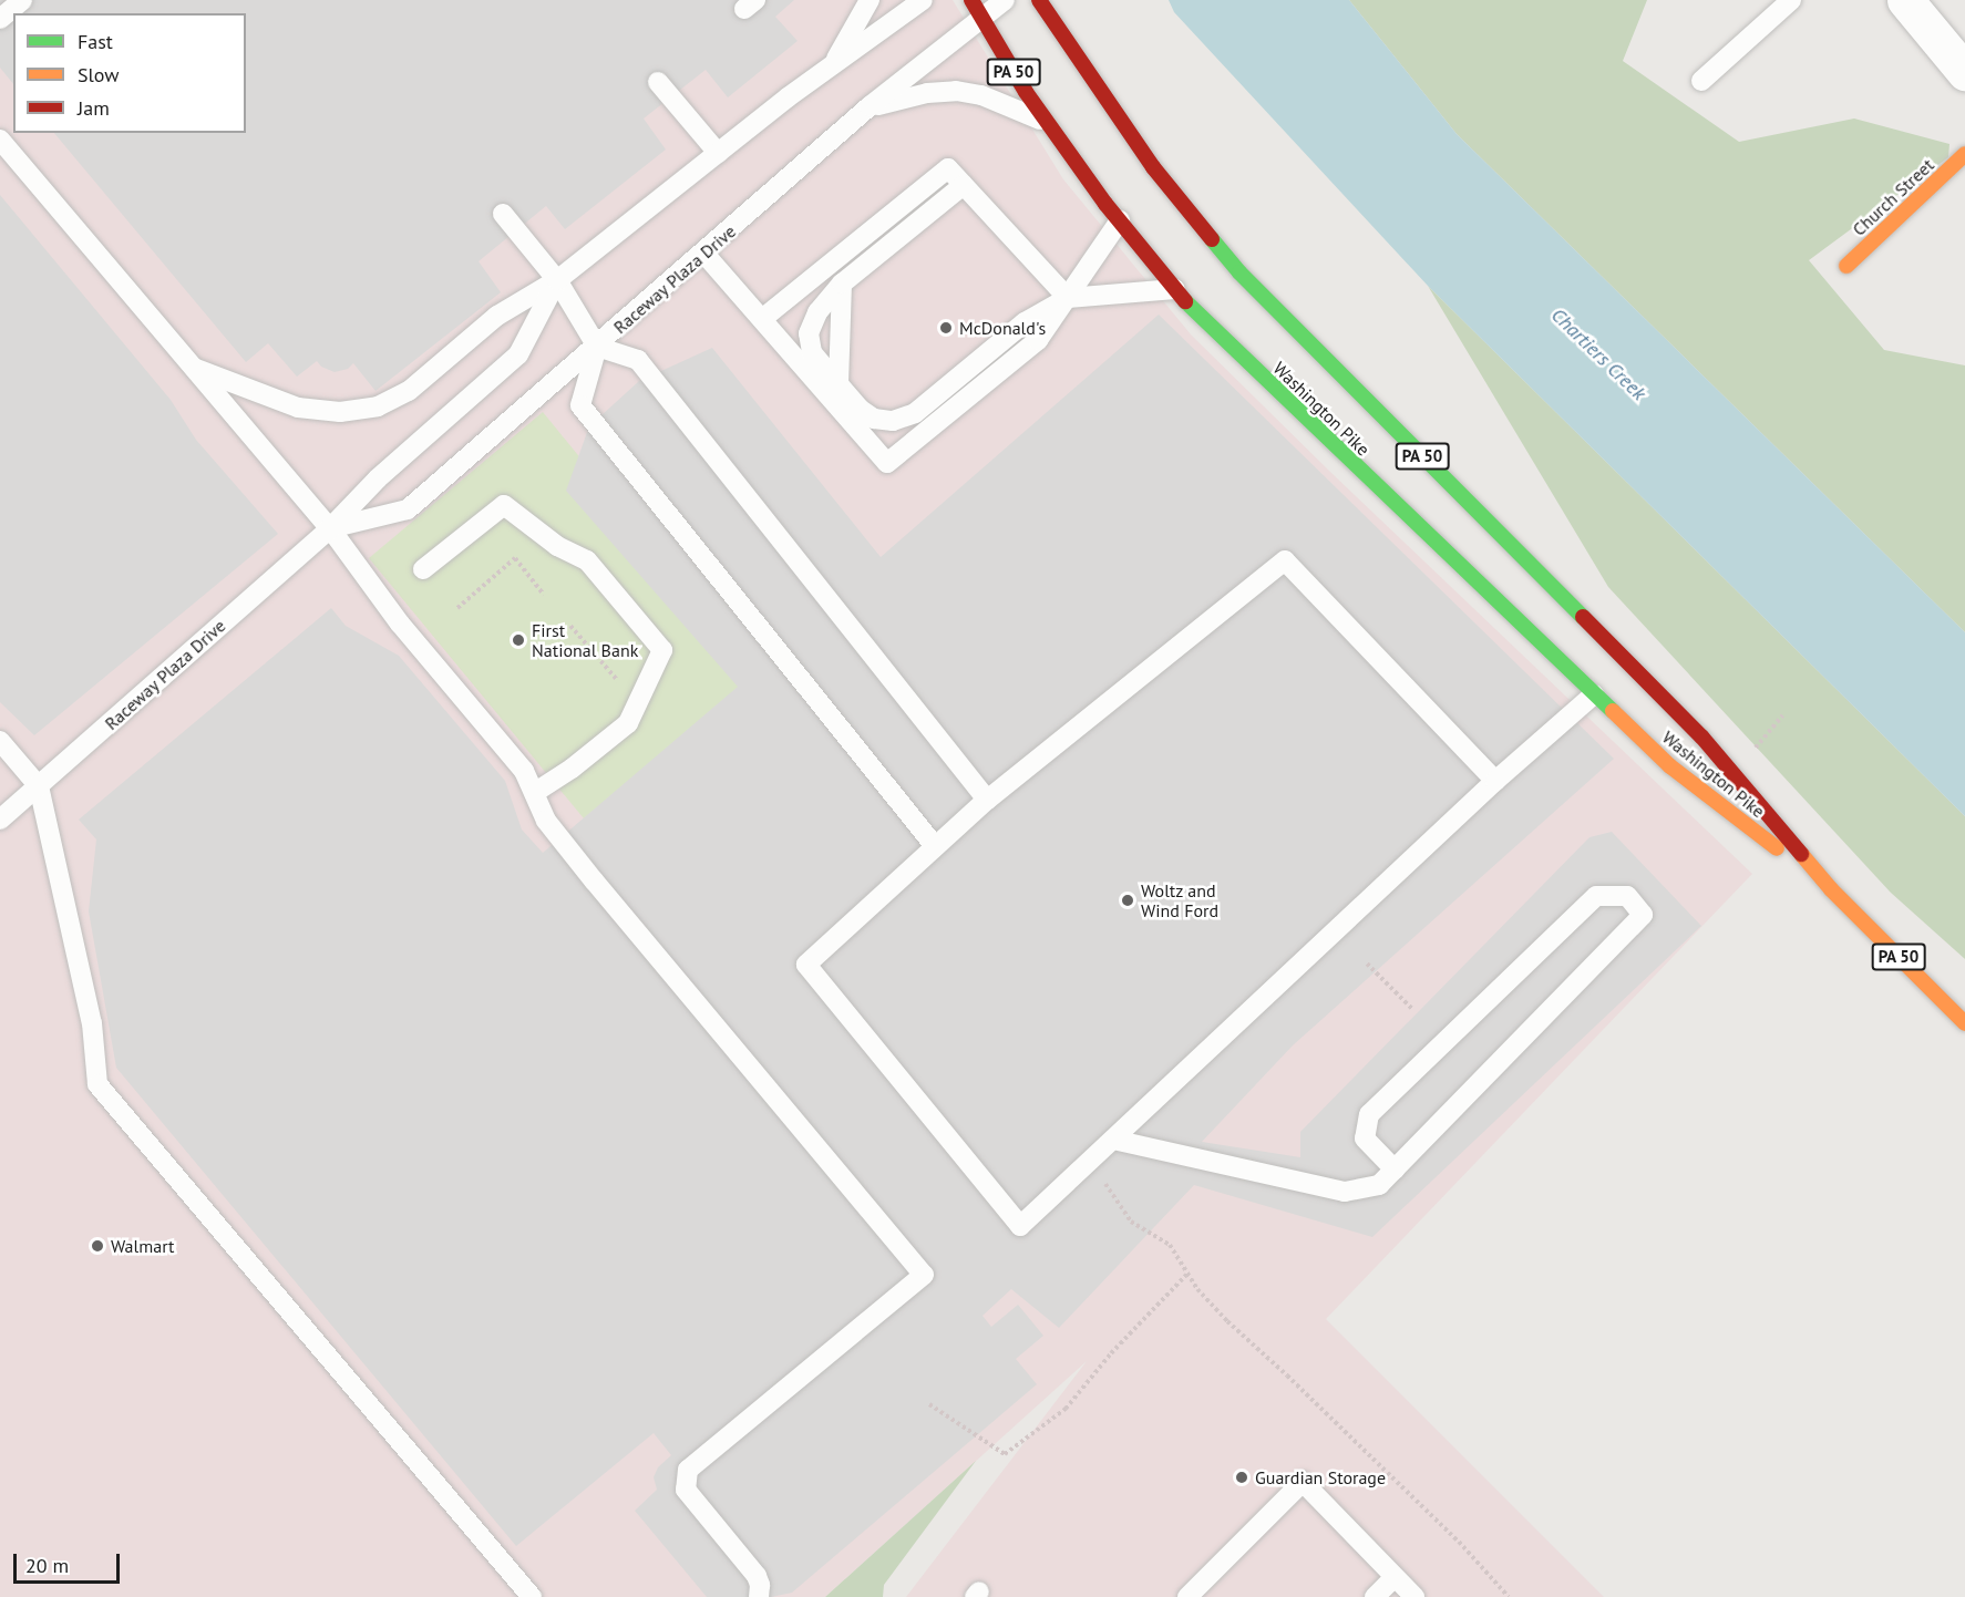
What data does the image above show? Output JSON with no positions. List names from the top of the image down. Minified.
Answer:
{"streets":{"main road":["PA 50","Church Street","Washington Pike"],"lane":["Raceway Plaza Drive"]},"crossings":[["Raceway Plaza Drive","Washington Pike"]],"water":["Chartiers Creek"],"places":["McDonald's","First National Bank","Woltz and Wind Ford","Walmart","Guardian Storage"],"legend":["Fast","Slow","Jam"],"scale_bar":"20 m"}
